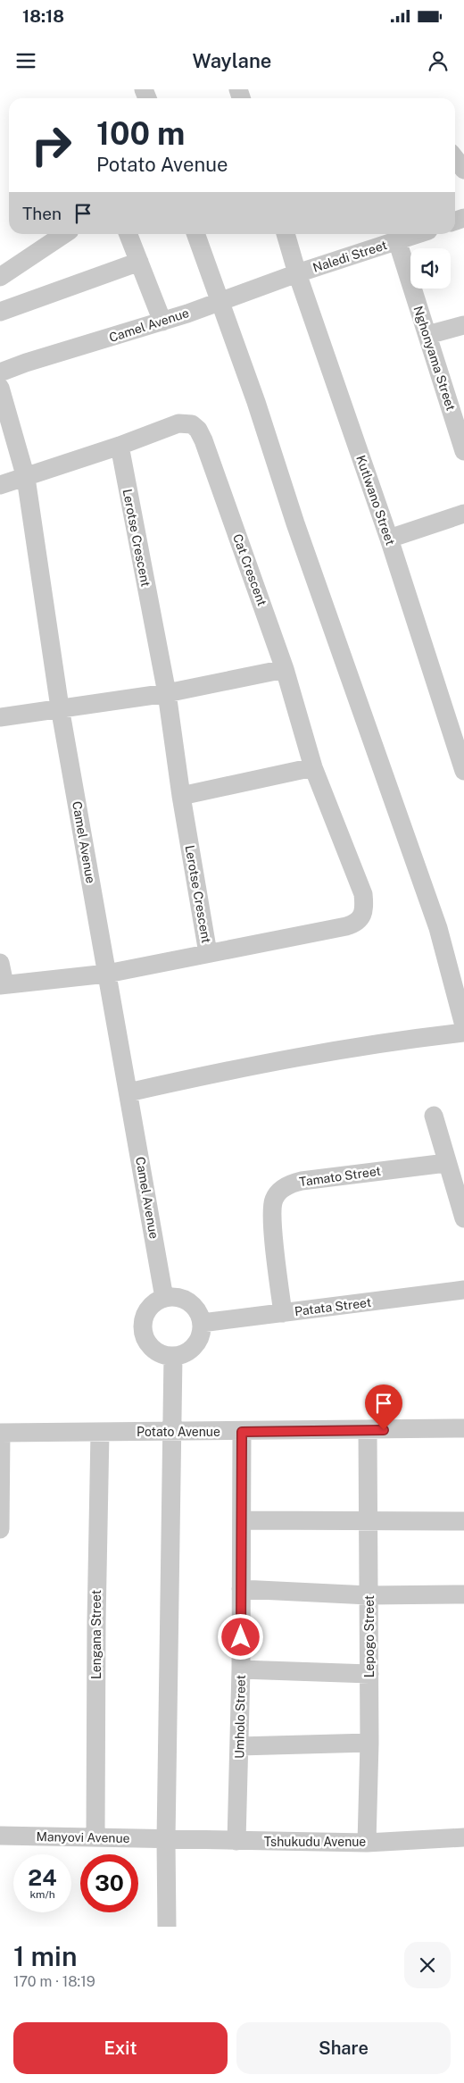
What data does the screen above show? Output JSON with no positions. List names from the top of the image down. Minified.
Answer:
{"streets":{"street":["Naledi Street","Camel Avenue","Nghonyama Street","Kutlwano Street","Lerotse Crescent","Cat Crescent","Tamato Street","Patata Street","Potato Avenue","Lengana Street","Lepogo Street","Umholo Street","Manyovi Avenue","Tshukudu Avenue"]},"crossings":[["Naledi Street","Camel Avenue"],["Naledi Street","Nghonyama Street"],["Naledi Street","Kutlwano Street"],["Camel Avenue","Kutlwano Street"],["Camel Avenue","Cat Crescent"],["Camel Avenue","Patata Street"],["Lerotse Crescent","Cat Crescent"],["Tamato Street","Patata Street"],["Potato Avenue","Lengana Street"],["Potato Avenue","Lepogo Street"],["Potato Avenue","Umholo Street"],["Lengana Street","Manyovi Avenue"],["Lepogo Street","Tshukudu Avenue"],["Umholo Street","Tshukudu Avenue"],["Manyovi Avenue","Tshukudu Avenue"]],"page":{"status":"18:18","header":"Waylane","turn":["100 m","Potato Avenue"],"then":"Then","speed":"24 km/h","limit":"30","heading":["1 min","170 m · 18:19"],"buttons":["Exit","Share"]}}
